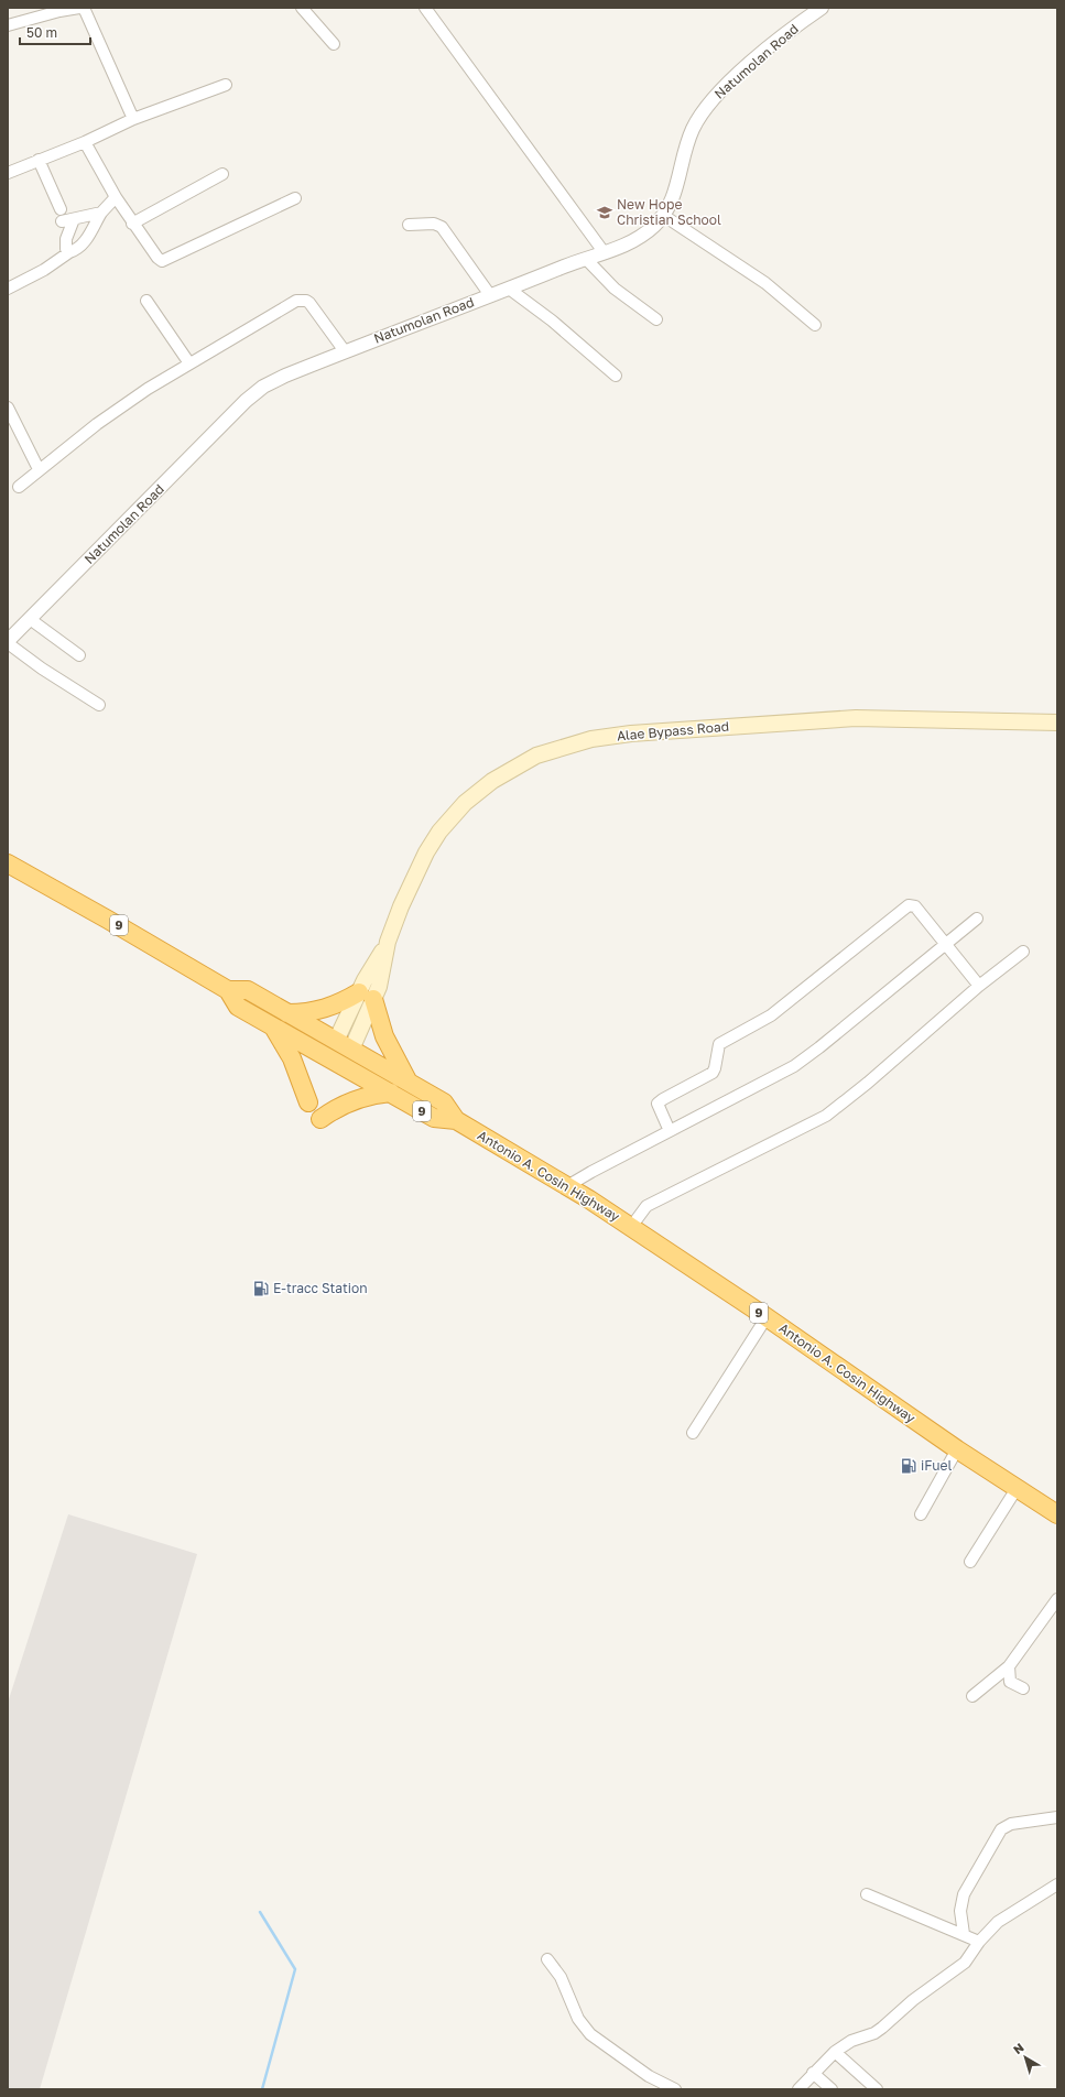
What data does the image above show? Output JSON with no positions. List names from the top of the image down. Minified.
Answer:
{"streets":{"highway":["9","Antonio A. Cosin Highway"],"main road":["Alae Bypass Road"],"street":["Natumolan Road"]},"crossings":[["Alae Bypass Road","Antonio A. Cosin Highway"]],"places":{"school or university":["New Hope Christian School"],"fuel station":["E-tracc Station","iFuel"]},"scale_bar":"50 m","north":"top left"}
